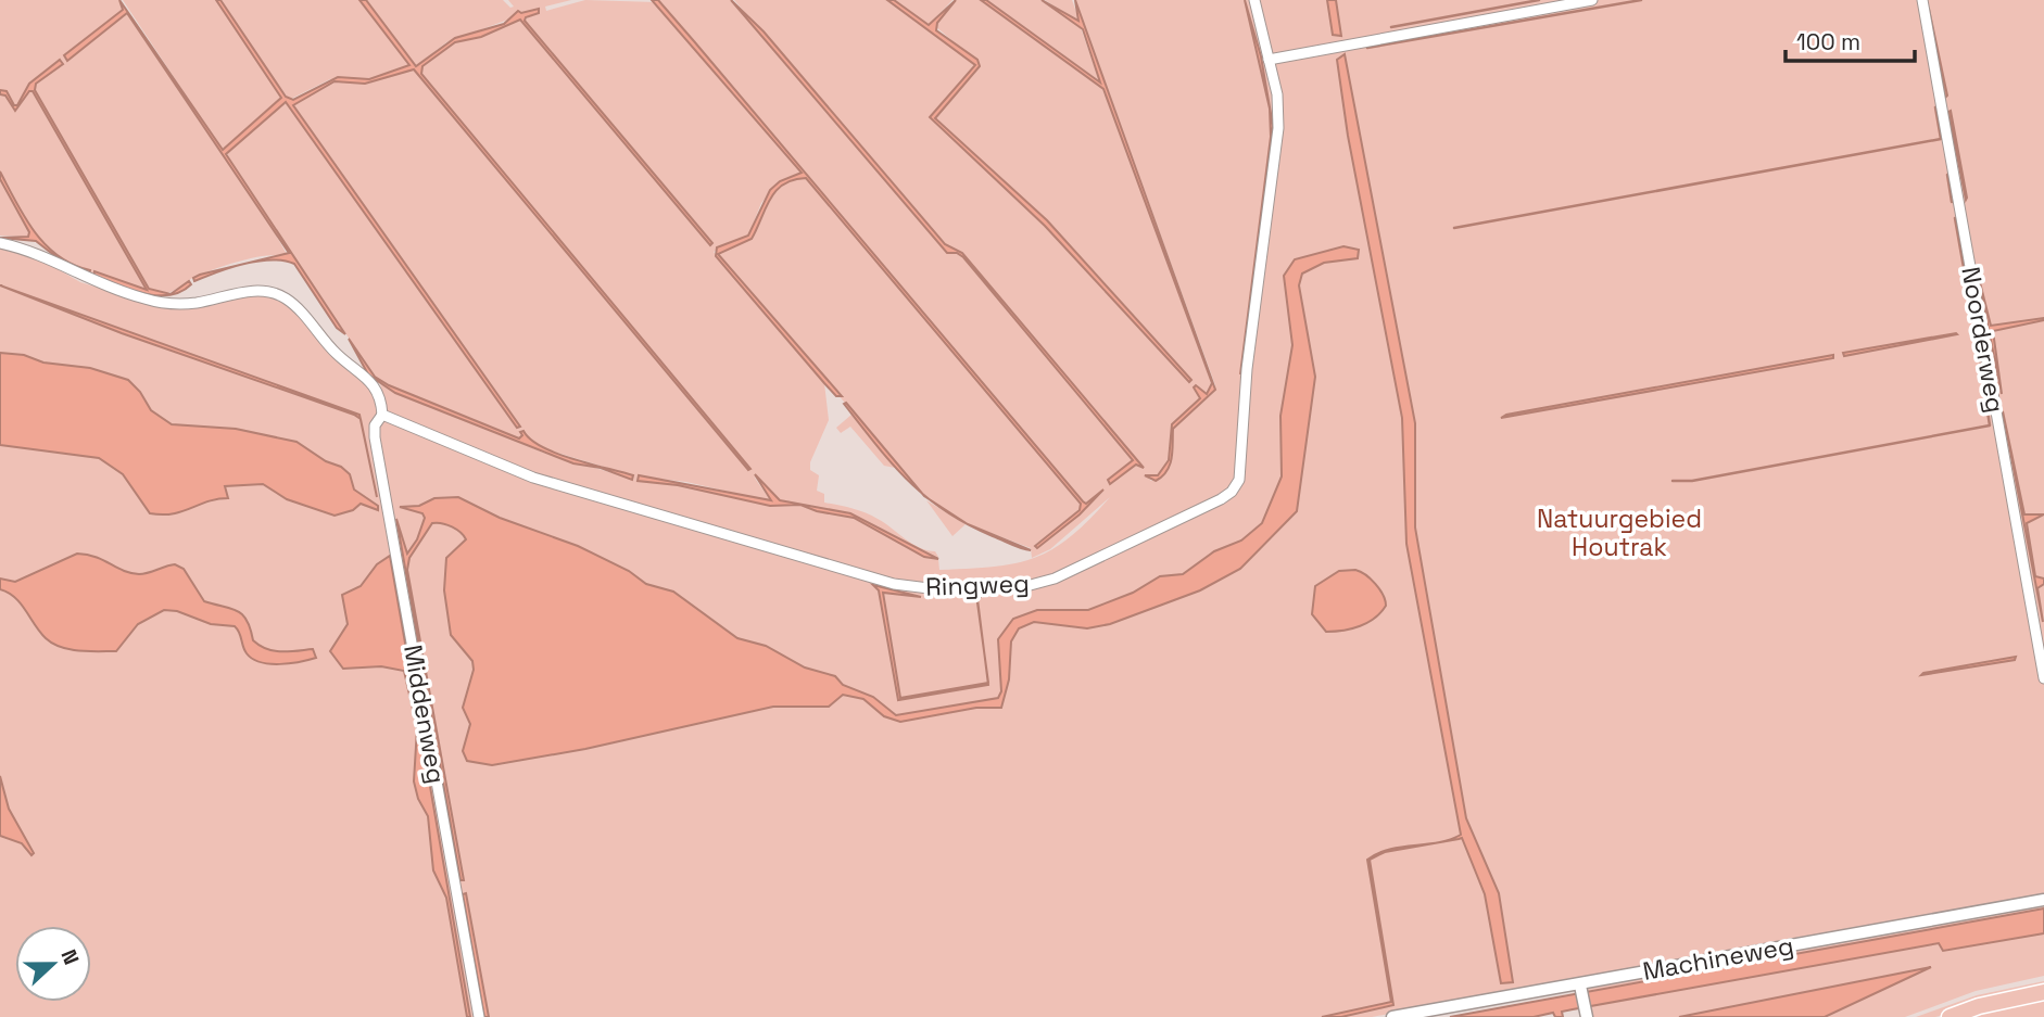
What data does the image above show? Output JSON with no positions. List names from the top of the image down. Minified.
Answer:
{"streets":{"street":["Noorderweg","Ringweg","Middenweg","Machineweg"]},"crossings":[["Ringweg","Middenweg"]],"parks":["Natuurgebied Houtrak"],"scale_bar":"100 m","north":"right"}
